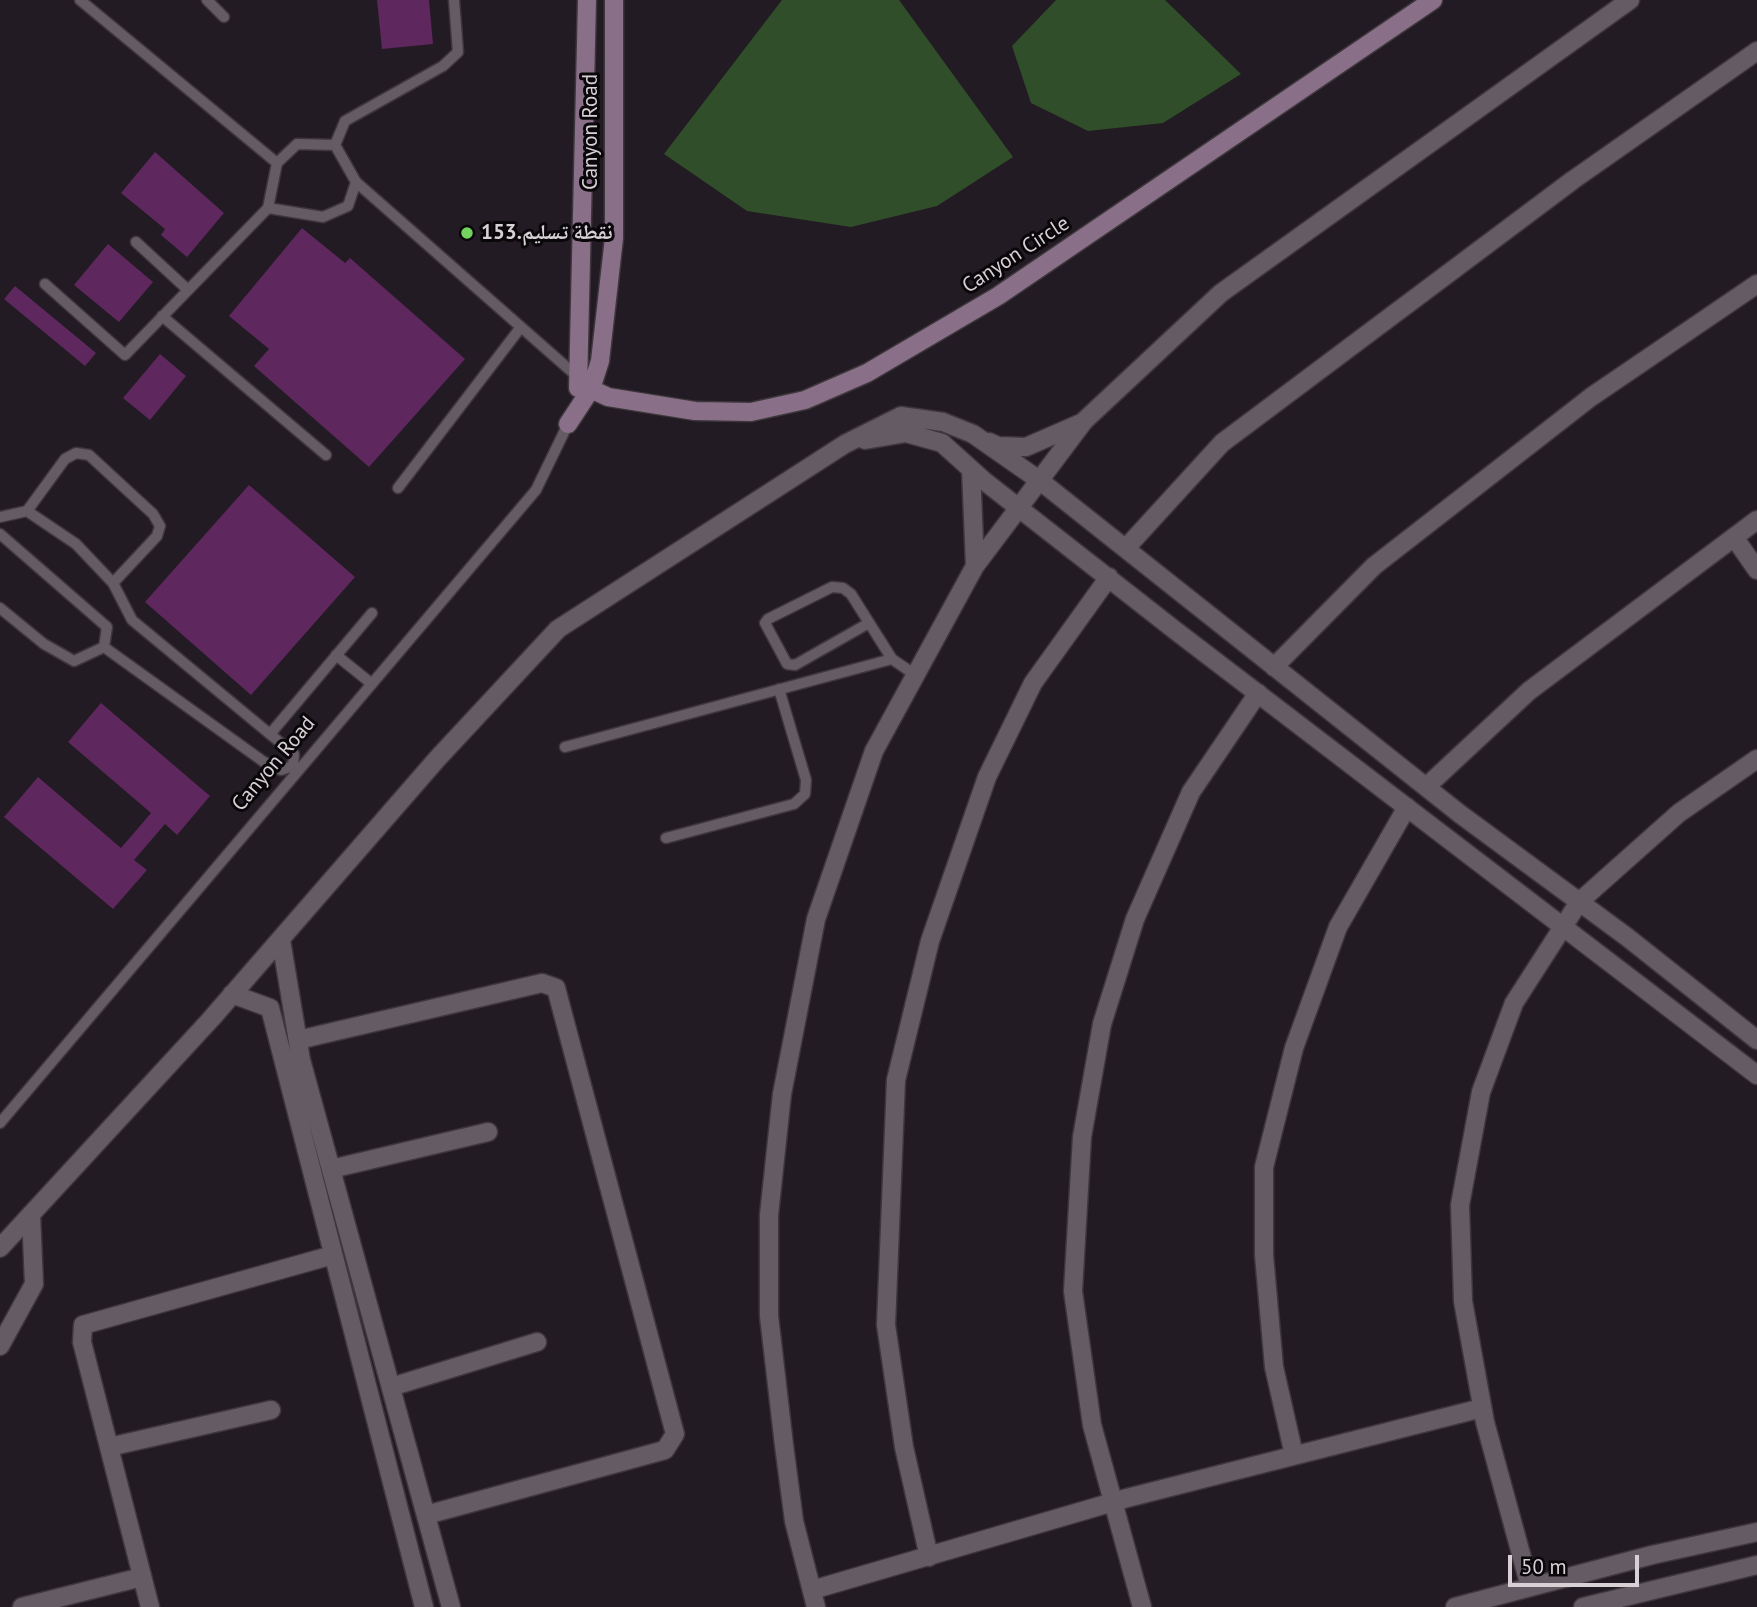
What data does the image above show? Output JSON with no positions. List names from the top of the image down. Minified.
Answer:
{"streets":{"main road":["Canyon Road","Canyon Circle"]},"crossings":[["Canyon Road","Canyon Circle"]],"places":["نقطة تسليم.153"],"scale_bar":"50 m"}
